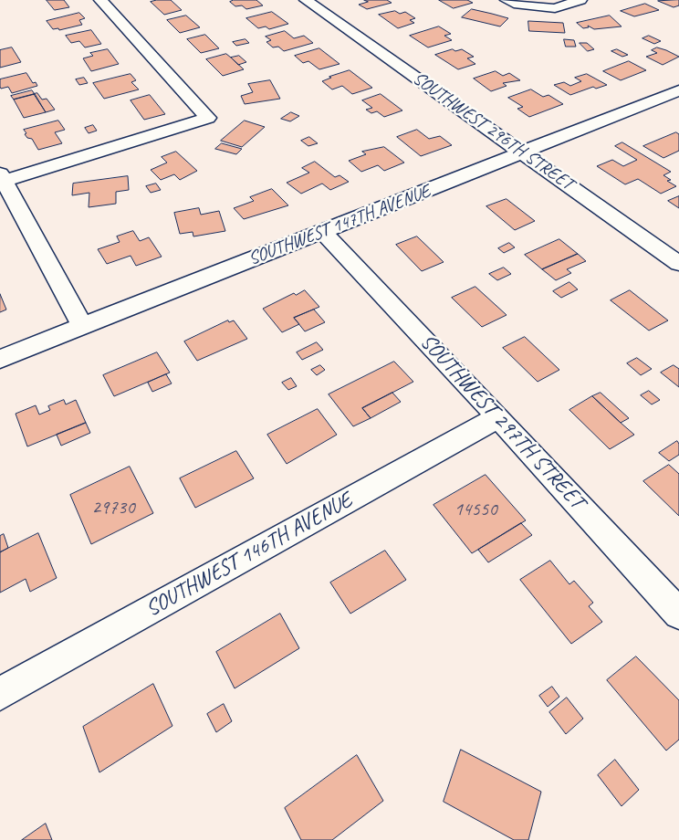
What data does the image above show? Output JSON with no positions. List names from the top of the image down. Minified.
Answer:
{"streets":{"street":["SOUTHWEST 296TH STREET","SOUTHWEST 147TH AVENUE","SOUTHWEST 297TH STREET","SOUTHWEST 146TH AVENUE"]},"crossings":[["SOUTHWEST 296TH STREET","SOUTHWEST 147TH AVENUE"],["SOUTHWEST 147TH AVENUE","SOUTHWEST 297TH STREET"],["SOUTHWEST 297TH STREET","SOUTHWEST 146TH AVENUE"]],"house_numbers":["29730","14550"]}
